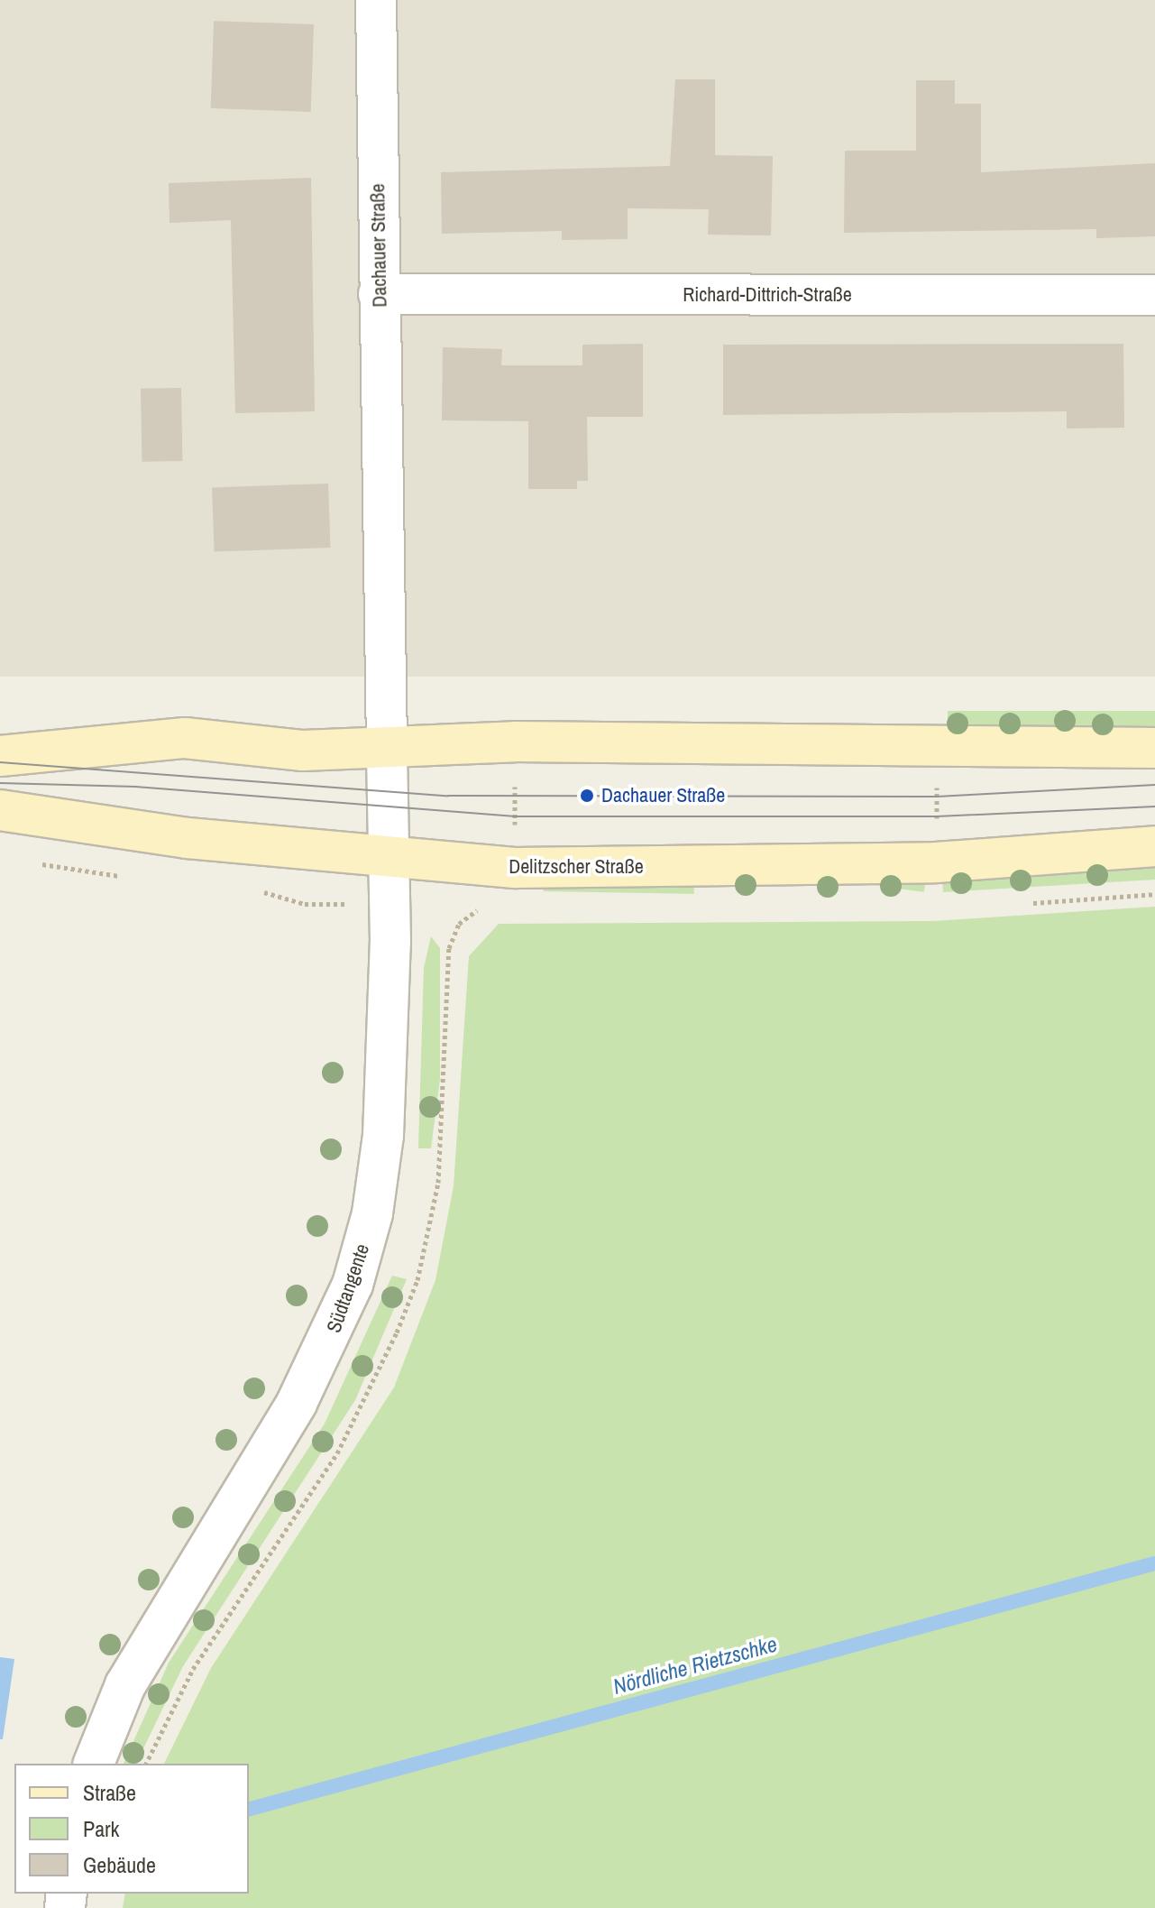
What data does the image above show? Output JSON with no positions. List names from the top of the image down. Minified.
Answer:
{"streets":{"main road":["Delitzscher Straße"],"street":["Dachauer Straße","Richard-Dittrich-Straße","Südtangente"]},"crossings":[["Dachauer Straße","Richard-Dittrich-Straße"],["Dachauer Straße","Südtangente"],["Delitzscher Straße","Südtangente"]],"water":["Nördliche Rietzschke"],"places":["Dachauer Straße"],"legend":["Straße","Park","Gebäude"]}
